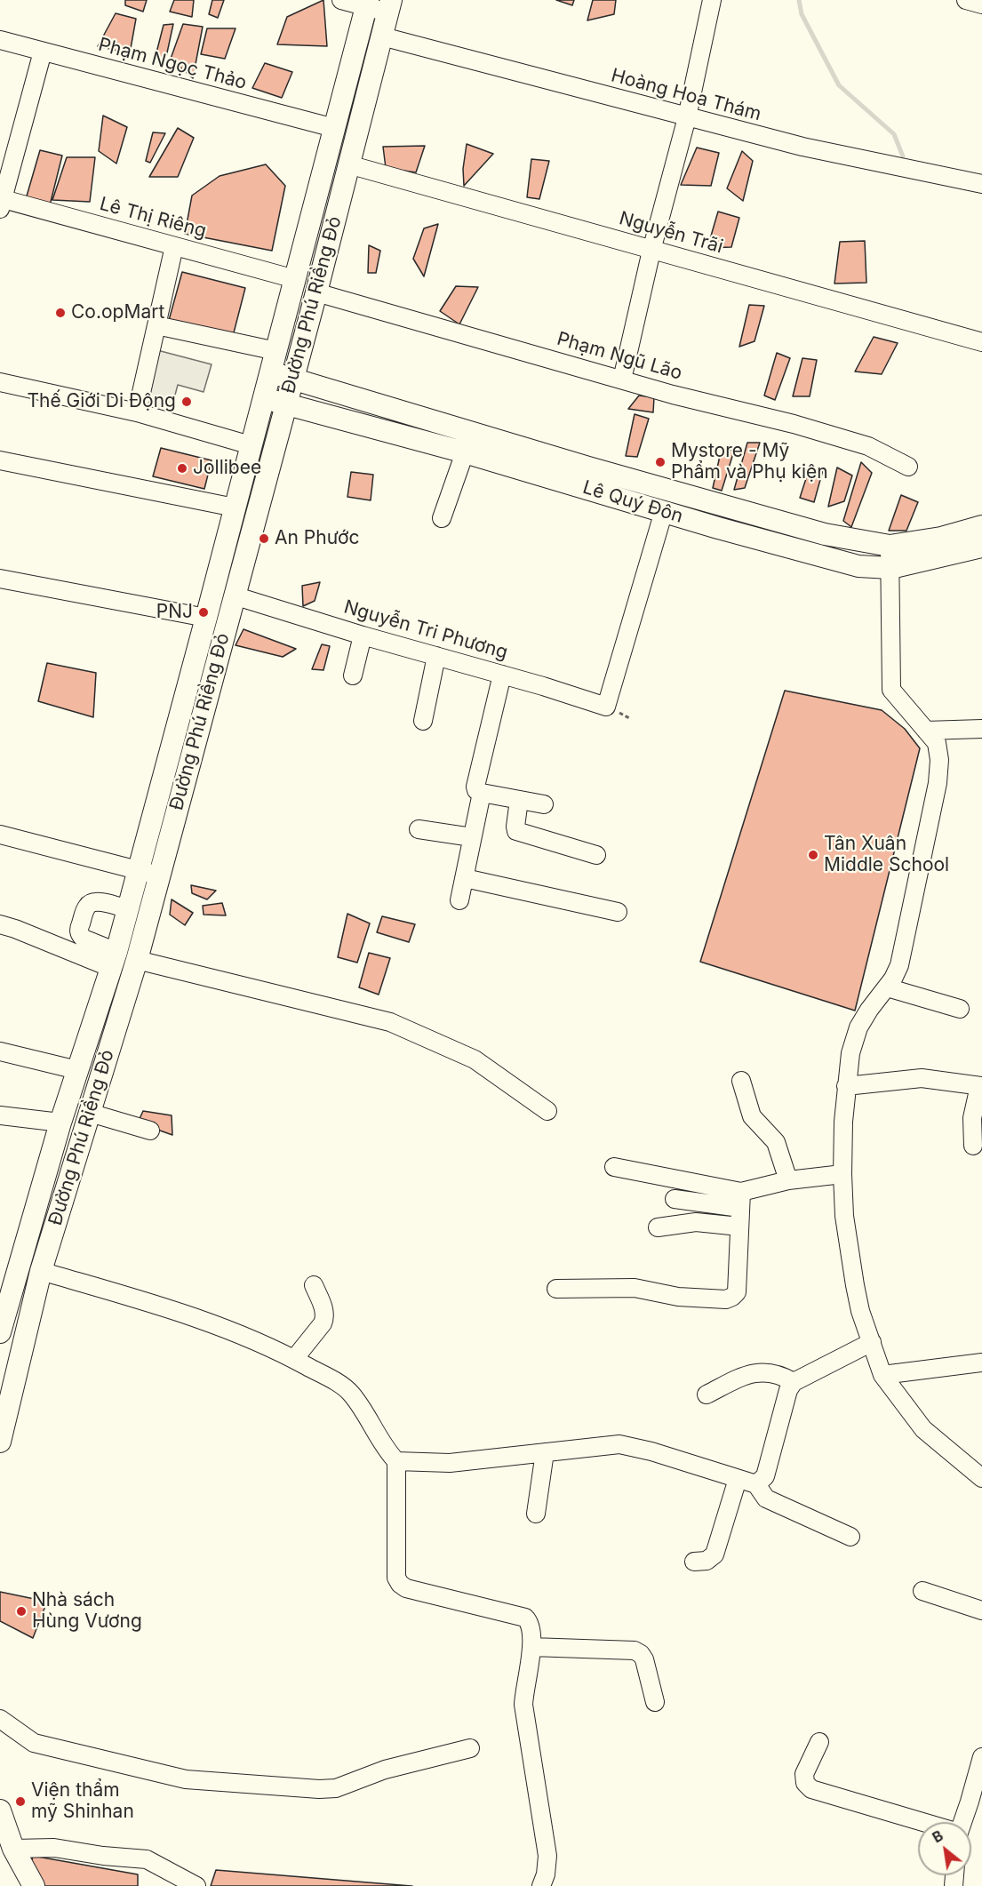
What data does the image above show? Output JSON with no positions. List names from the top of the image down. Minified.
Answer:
{"streets":{"main road":["Đường Phú Riềng Đỏ","Lê Quý Đôn"],"street":["Phạm Ngọc Thảo","Hoàng Hoa Thám","Lê Thị Riêng","Nguyễn Trãi","Phạm Ngũ Lão","Nguyễn Tri Phương"]},"crossings":[["Phạm Ngọc Thảo","Đường Phú Riềng Đỏ"],["Hoàng Hoa Thám","Đường Phú Riềng Đỏ"],["Lê Thị Riêng","Đường Phú Riềng Đỏ"],["Nguyễn Trãi","Đường Phú Riềng Đỏ"],["Đường Phú Riềng Đỏ","Phạm Ngũ Lão"],["Đường Phú Riềng Đỏ","Lê Quý Đôn"],["Đường Phú Riềng Đỏ","Nguyễn Tri Phương"],["Lê Quý Đôn","Nguyễn Tri Phương"]],"places":["Co.opMart","Thế Giới Di Động","Mystore - Mỹ Phẩm và Phụ kiện","Jollibee","An Phước","PNJ","Tân Xuân Middle School","Nhà sách Hùng Vương","Viện thẩm mỹ Shinhan"],"north":"top left"}
